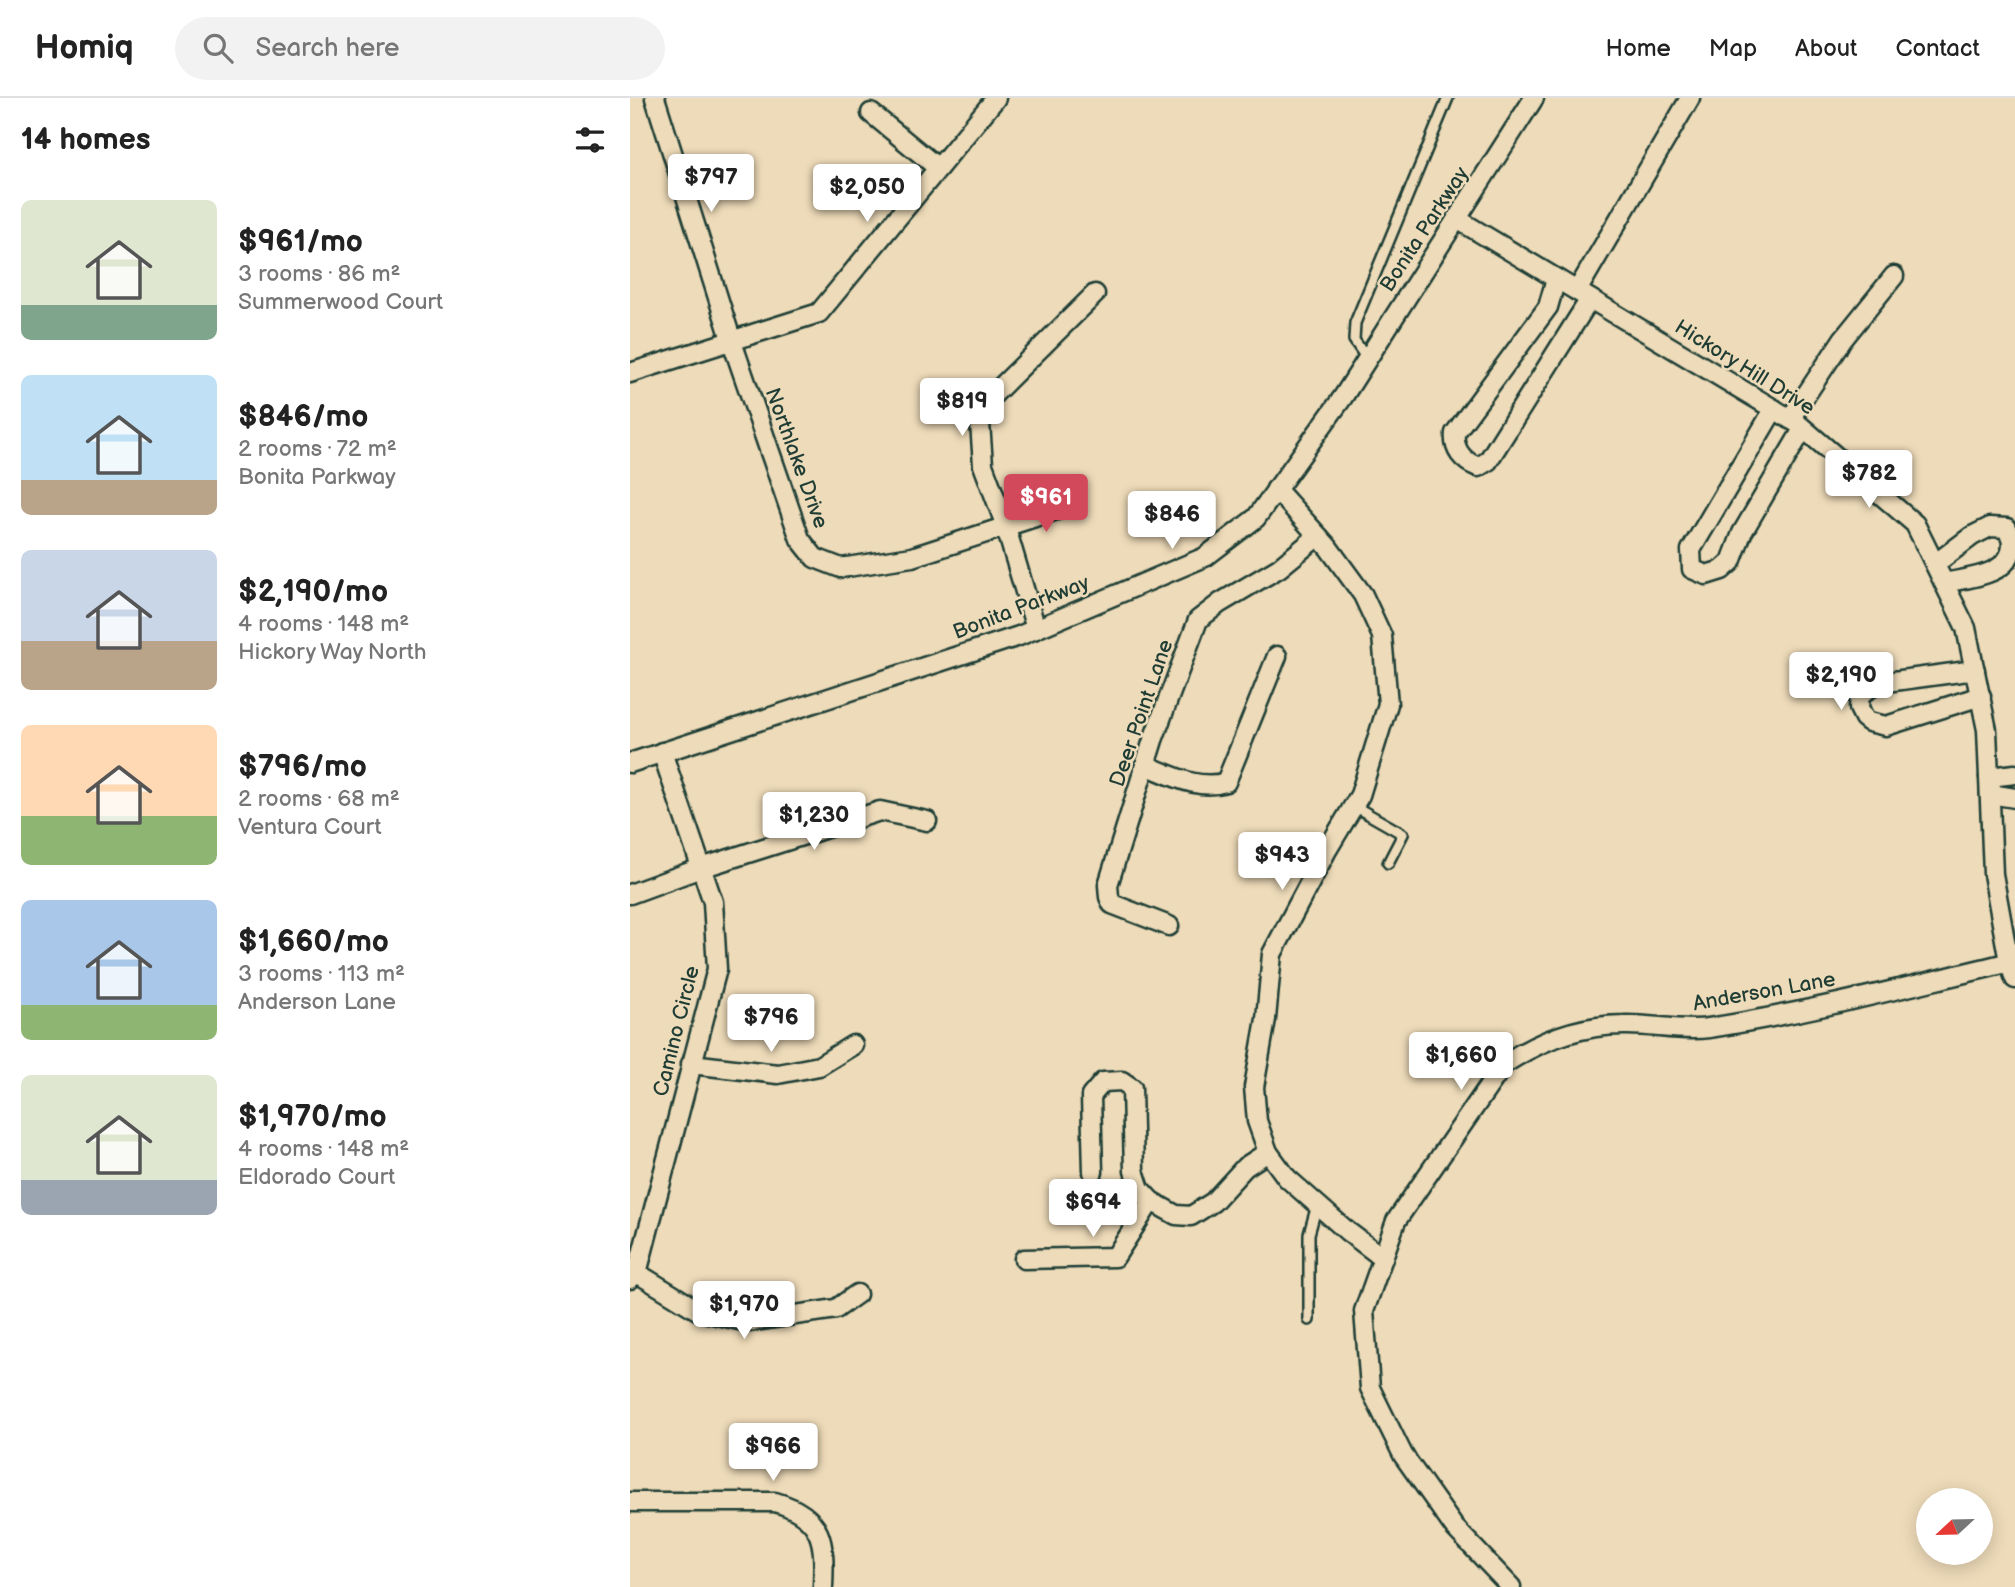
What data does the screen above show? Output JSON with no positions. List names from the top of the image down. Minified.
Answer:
{"streets":{"street":["Bonita Parkway","Hickory Hill Drive","Northlake Drive","Deer Point Lane","Anderson Lane","Camino Circle"]},"crossings":[["Bonita Parkway","Hickory Hill Drive"],["Bonita Parkway","Camino Circle"],["Hickory Hill Drive","Anderson Lane"]],"north":"left","page":{"header":"Homiq","search":"Search here","nav":["Home","Map","About","Contact"],"heading":"14 homes","price":["$797","$2,050","$819","$782","$961","$846","$2,190","$1,230","$943","$796","$1,660","$694","$1,970","$966"],"list":[{"name":"$961/mo","note":"3 rooms · 86 m² · Summerwood Court"},{"name":"$846/mo","note":"2 rooms · 72 m² · Bonita Parkway"},{"name":"$2,190/mo","note":"4 rooms · 148 m² · Hickory Way North"},{"name":"$796/mo","note":"2 rooms · 68 m² · Ventura Court"},{"name":"$1,660/mo","note":"3 rooms · 113 m² · Anderson Lane"},{"name":"$1,970/mo","note":"4 rooms · 148 m² · Eldorado Court"}]}}
